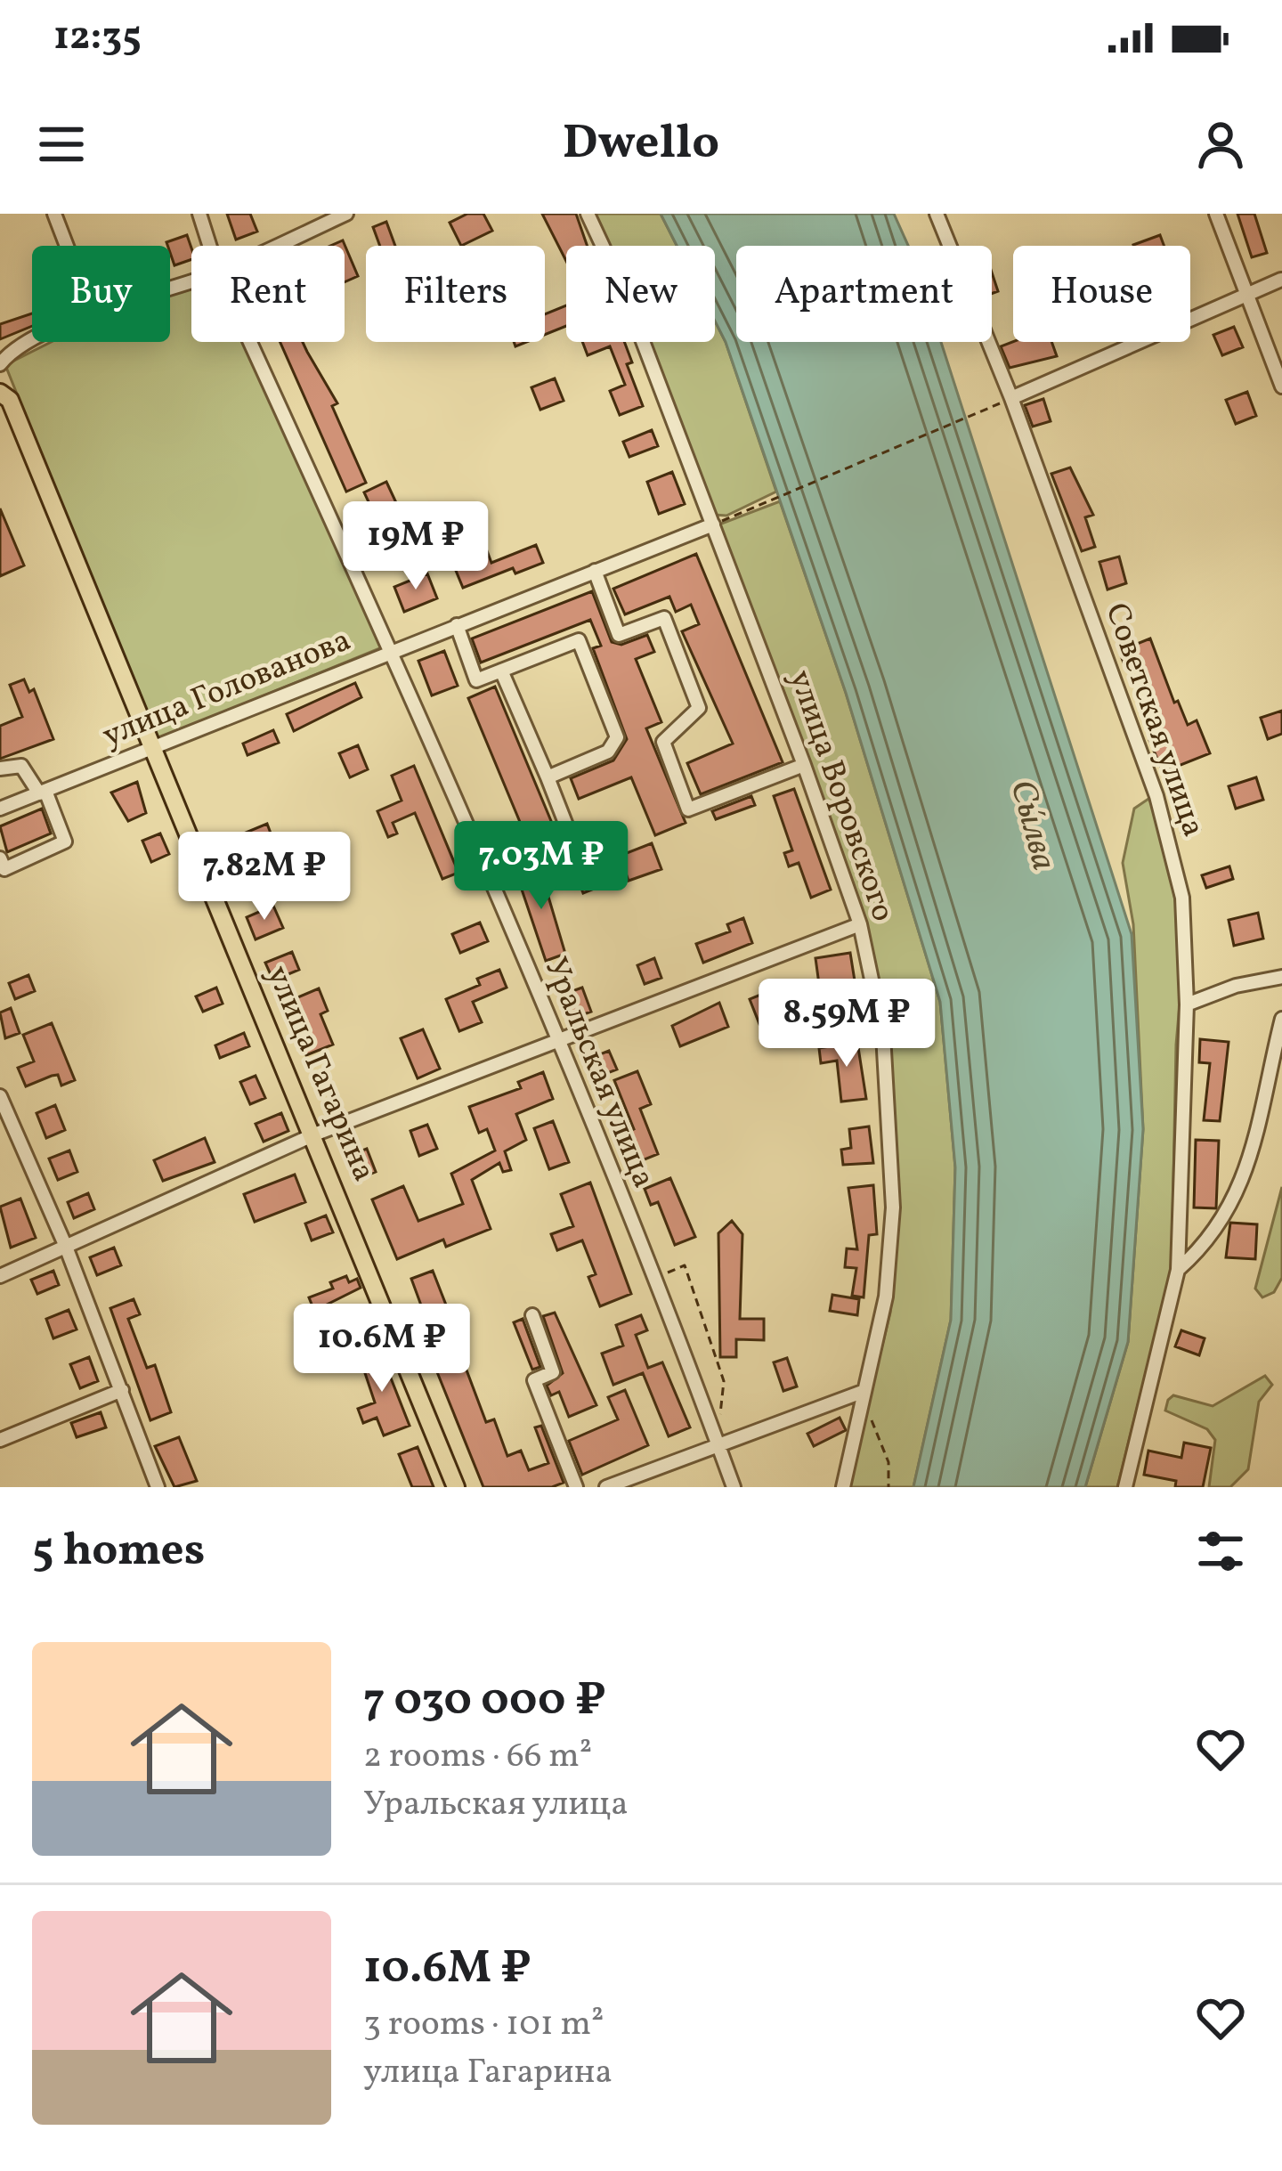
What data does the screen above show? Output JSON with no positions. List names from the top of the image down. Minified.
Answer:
{"streets":{"main road":["улица Гагарина"],"street":["улица Голованова","Советская улица","улица Воровского","Уральская улица"]},"crossings":[["улица Голованова","улица Воровского"],["улица Голованова","Уральская улица"],["улица Голованова","улица Гагарина"]],"water":["Сы́лва"],"page":{"status":"12:35","header":"Dwello","chip":["Buy","Rent","Filters","New","Apartment","House"],"price":["19M ₽","7.03M ₽","7.82M ₽","8.59M ₽","10.6M ₽"],"heading":"5 homes","list":[{"name":"7 030 000 ₽","note":"2 rooms · 66 m² · Уральская улица"},{"name":"10.6M ₽","note":"3 rooms · 101 m² · улица Гагарина"}]}}
